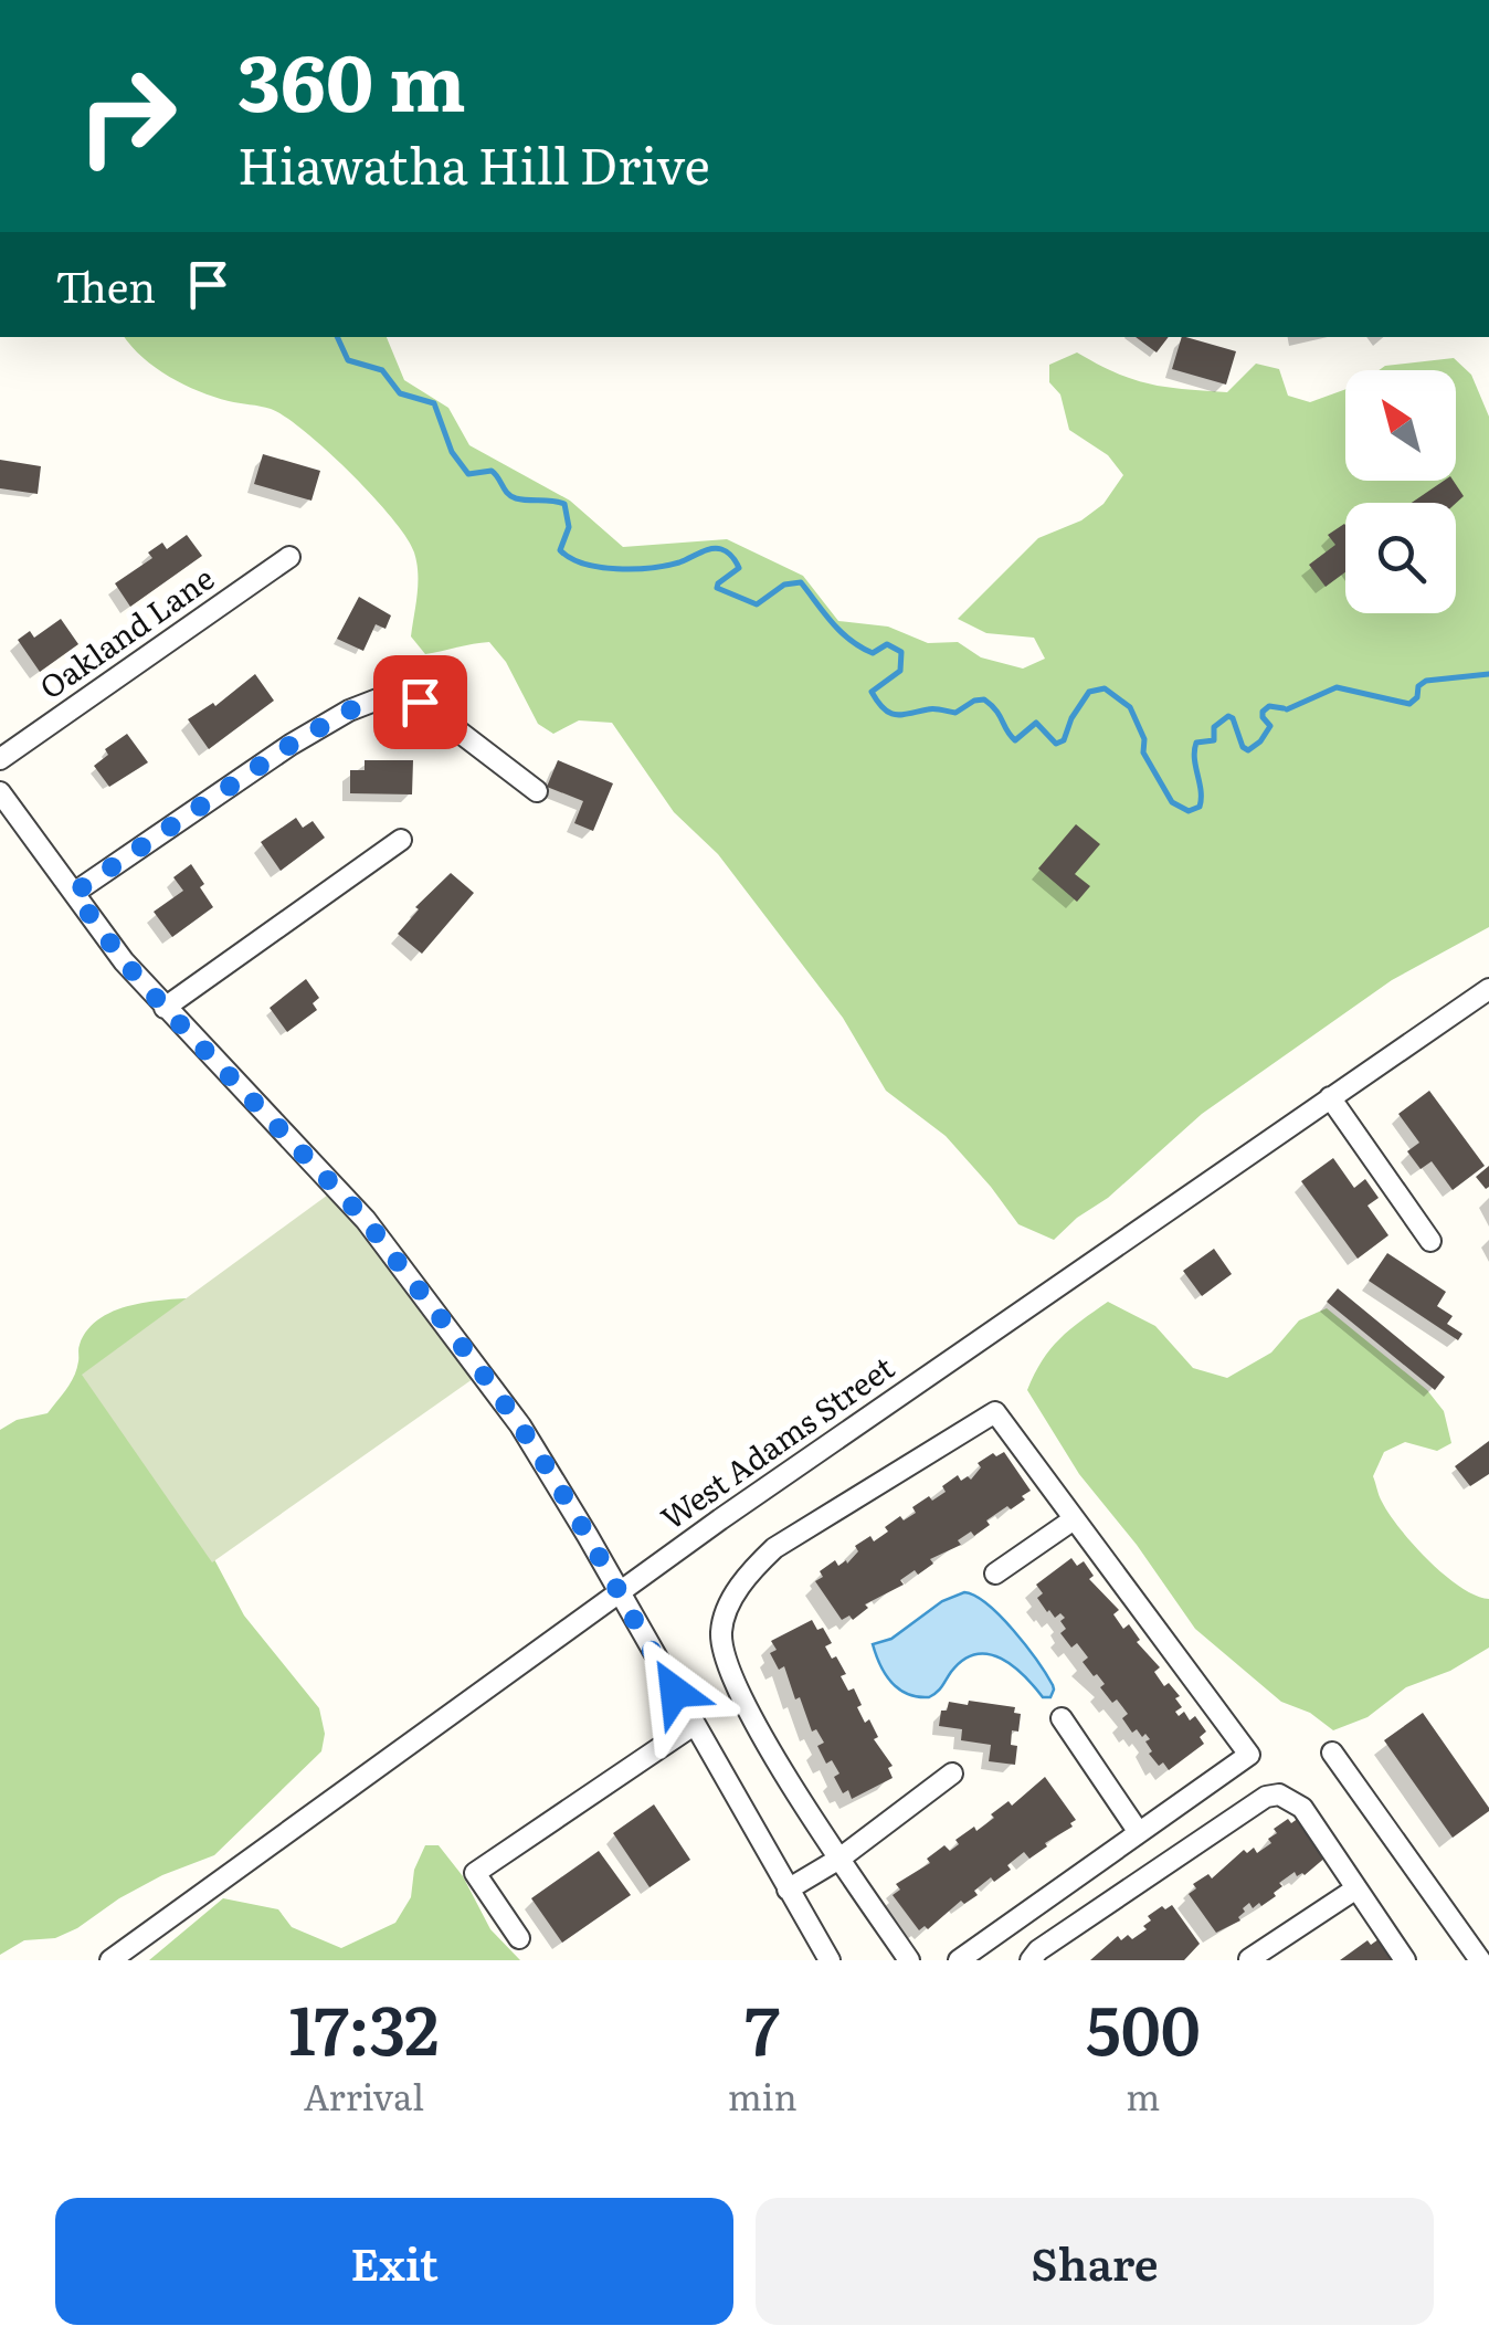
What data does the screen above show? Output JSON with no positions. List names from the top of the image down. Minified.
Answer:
{"streets":{"street":["Oakland Lane","West Adams Street"]},"north":"top left","page":{"turn":["360 m","Hiawatha Hill Drive"],"then":"Then","eta":["17:32","Arrival","7","min","500","m"],"buttons":["Exit","Share"]}}
